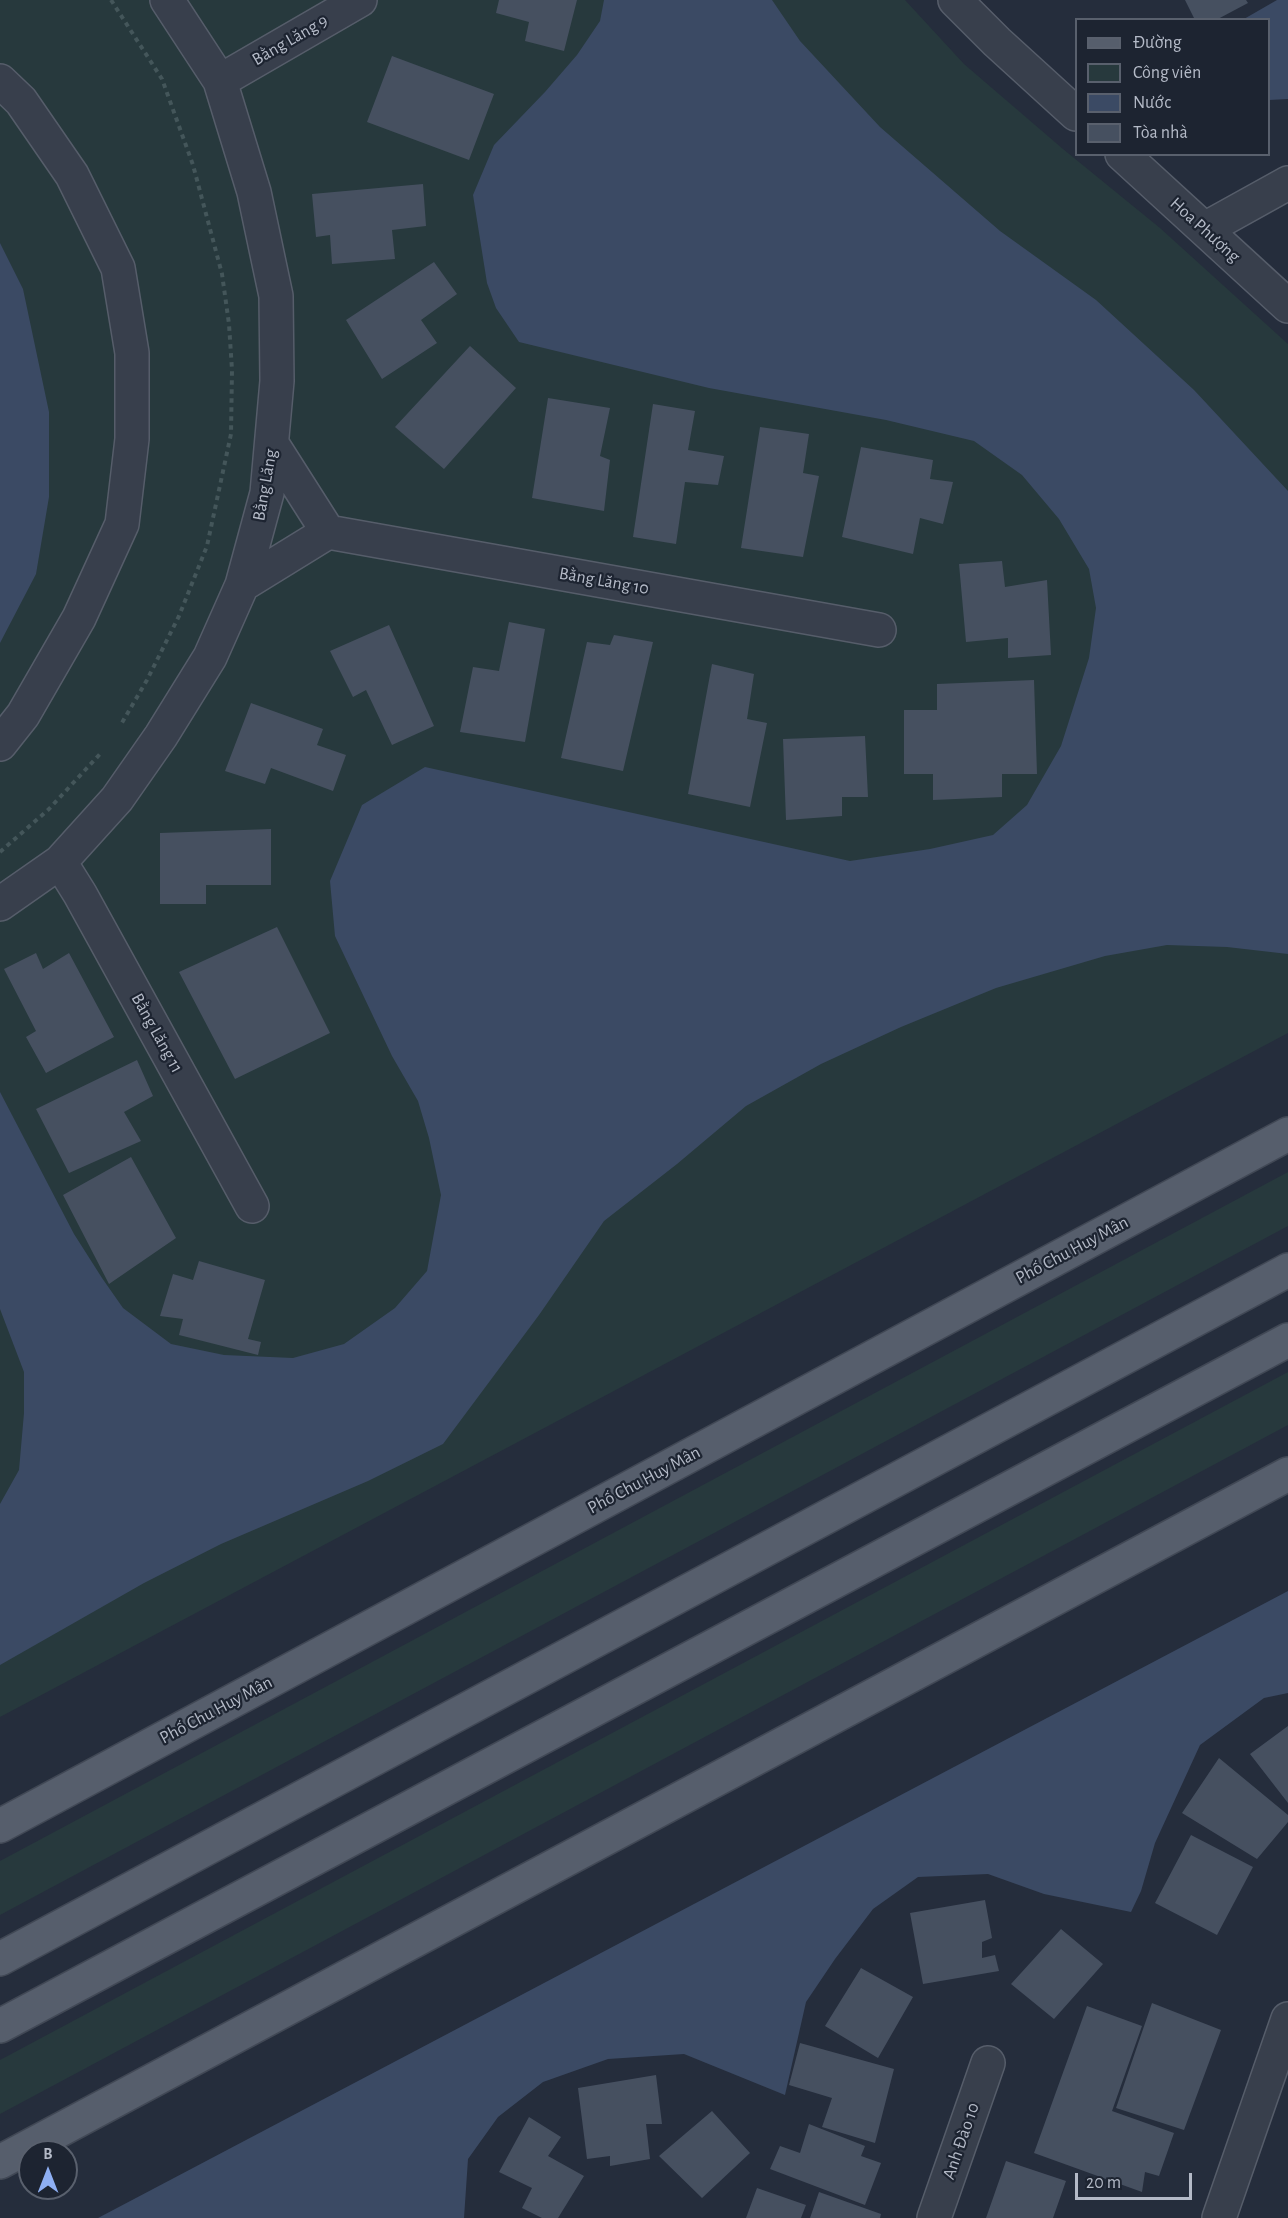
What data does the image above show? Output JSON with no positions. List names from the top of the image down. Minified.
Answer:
{"streets":{"main road":["Phố Chu Huy Mân"],"street":["Bằng Lăng 9","Hoa Phượng","Bằng Lăng","Bằng Lăng 10","Bằng Lăng 11","Anh Đào 10"]},"crossings":[["Bằng Lăng 9","Bằng Lăng"],["Bằng Lăng","Bằng Lăng 11"]],"legend":["Đường","Công viên","Nước","Tòa nhà"],"scale_bar":"20 m","north":"top"}
